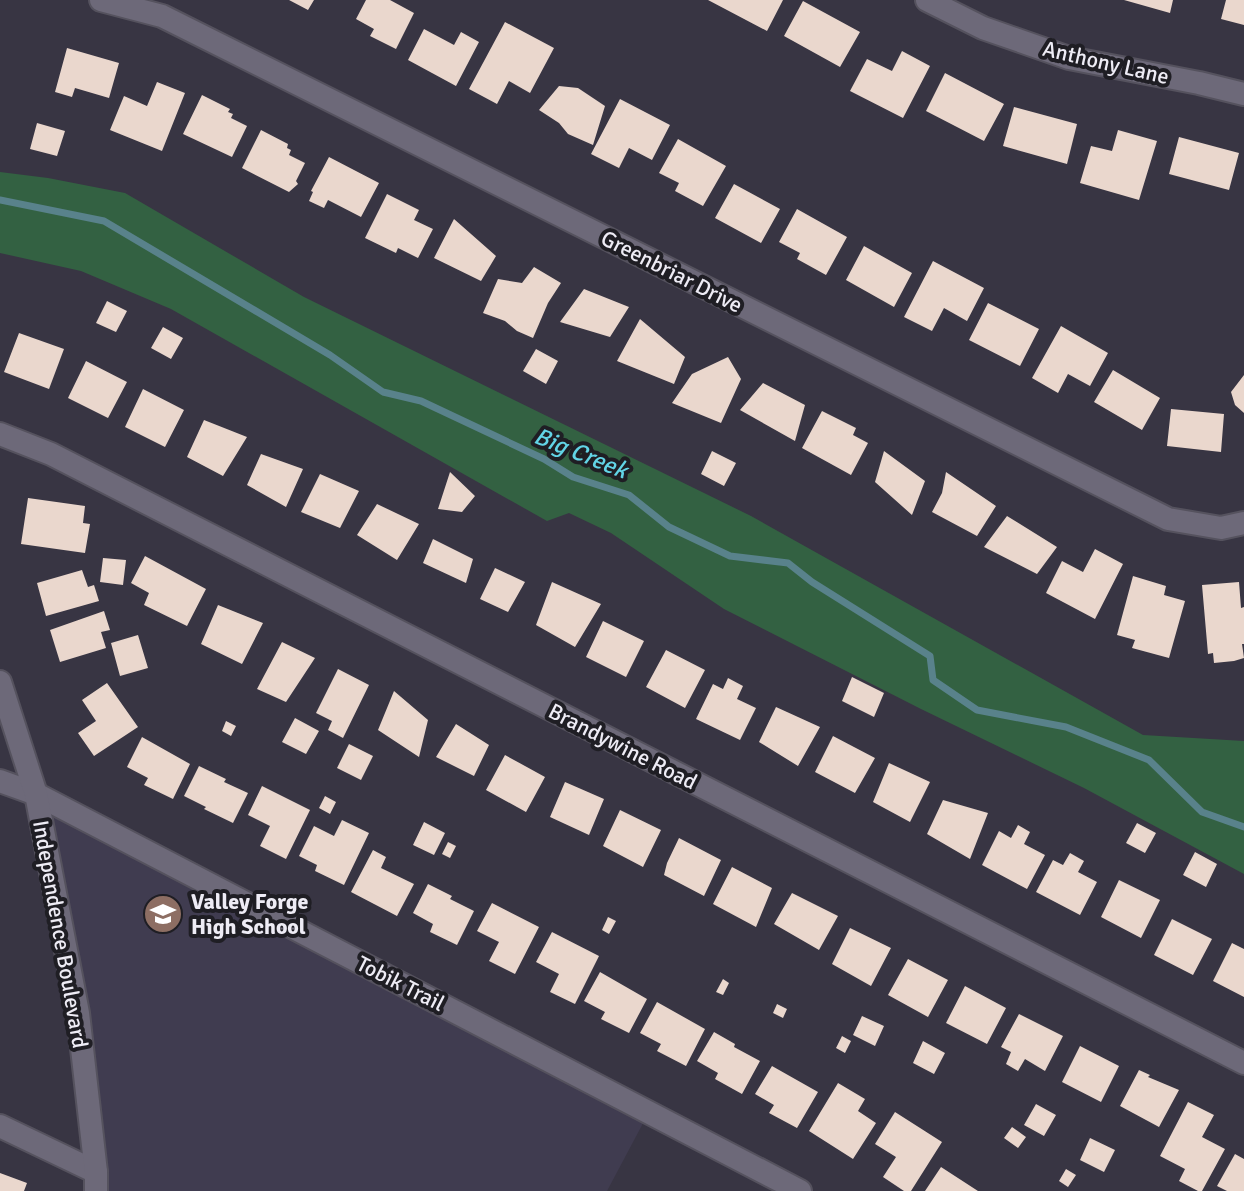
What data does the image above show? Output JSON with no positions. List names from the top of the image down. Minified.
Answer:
{"streets":{"street":["Anthony Lane","Greenbriar Drive","Brandywine Road","Independence Boulevard","Tobik Trail"]},"crossings":[["Independence Boulevard","Tobik Trail"]],"water":["Big Creek"],"places":{"school or university":["Valley Forge High School"]}}
